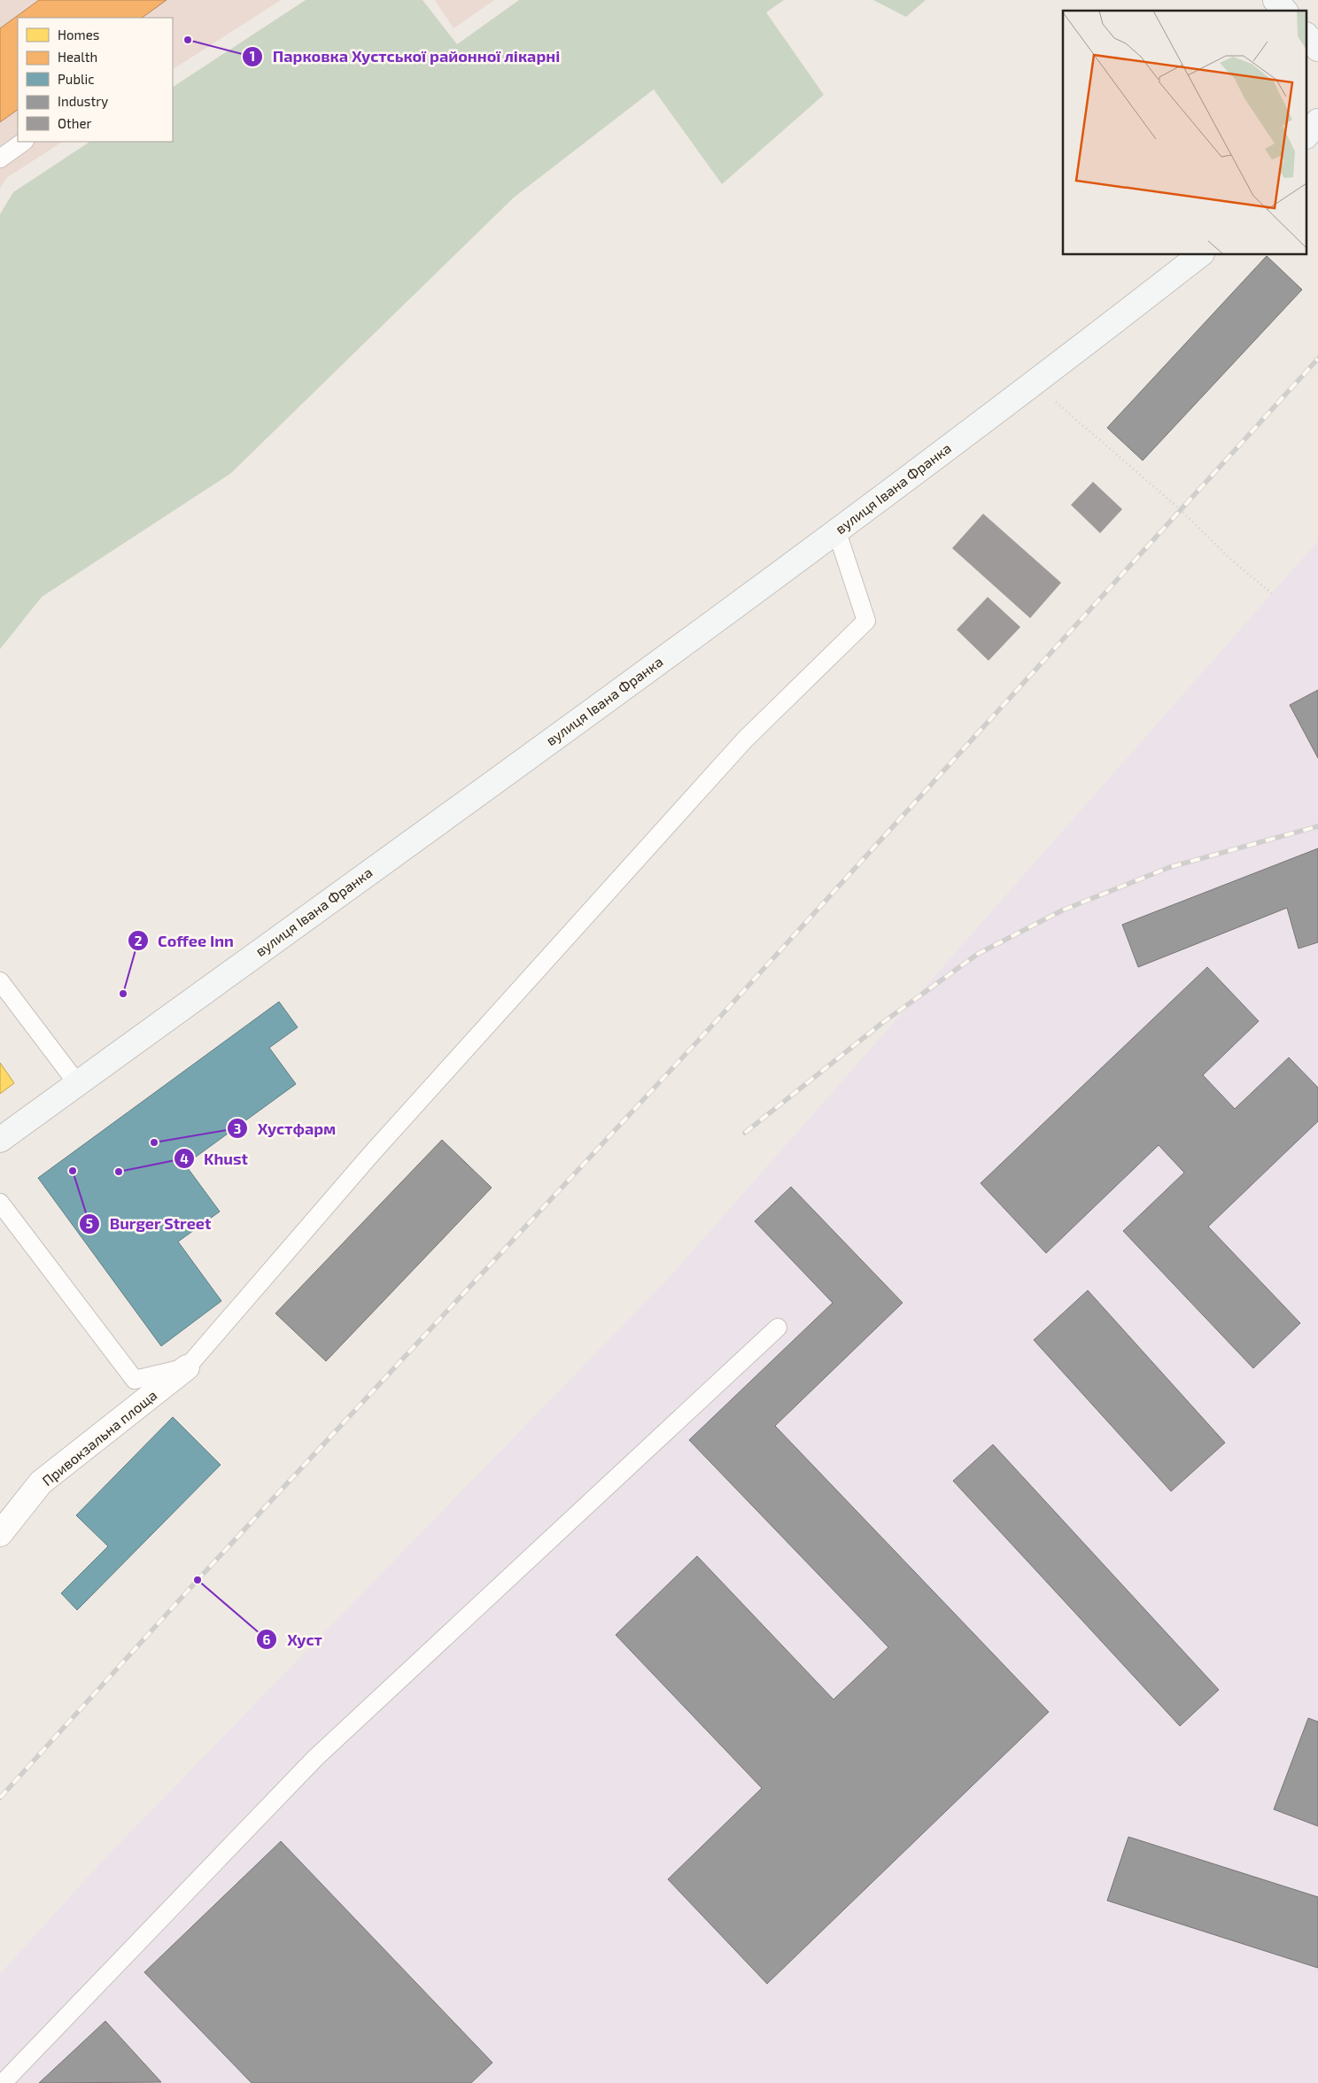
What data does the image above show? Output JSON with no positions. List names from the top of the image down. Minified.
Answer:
{"streets":{"main road":["вулиця Івана Франка"],"street":["Привокзальна площа"]},"places":["Парковка Хустської районної лікарні","Coffee Inn","Хустфарм","Burger Street","Khust","Хуст"],"legend":["Homes","Health","Public","Industry","Other"]}
